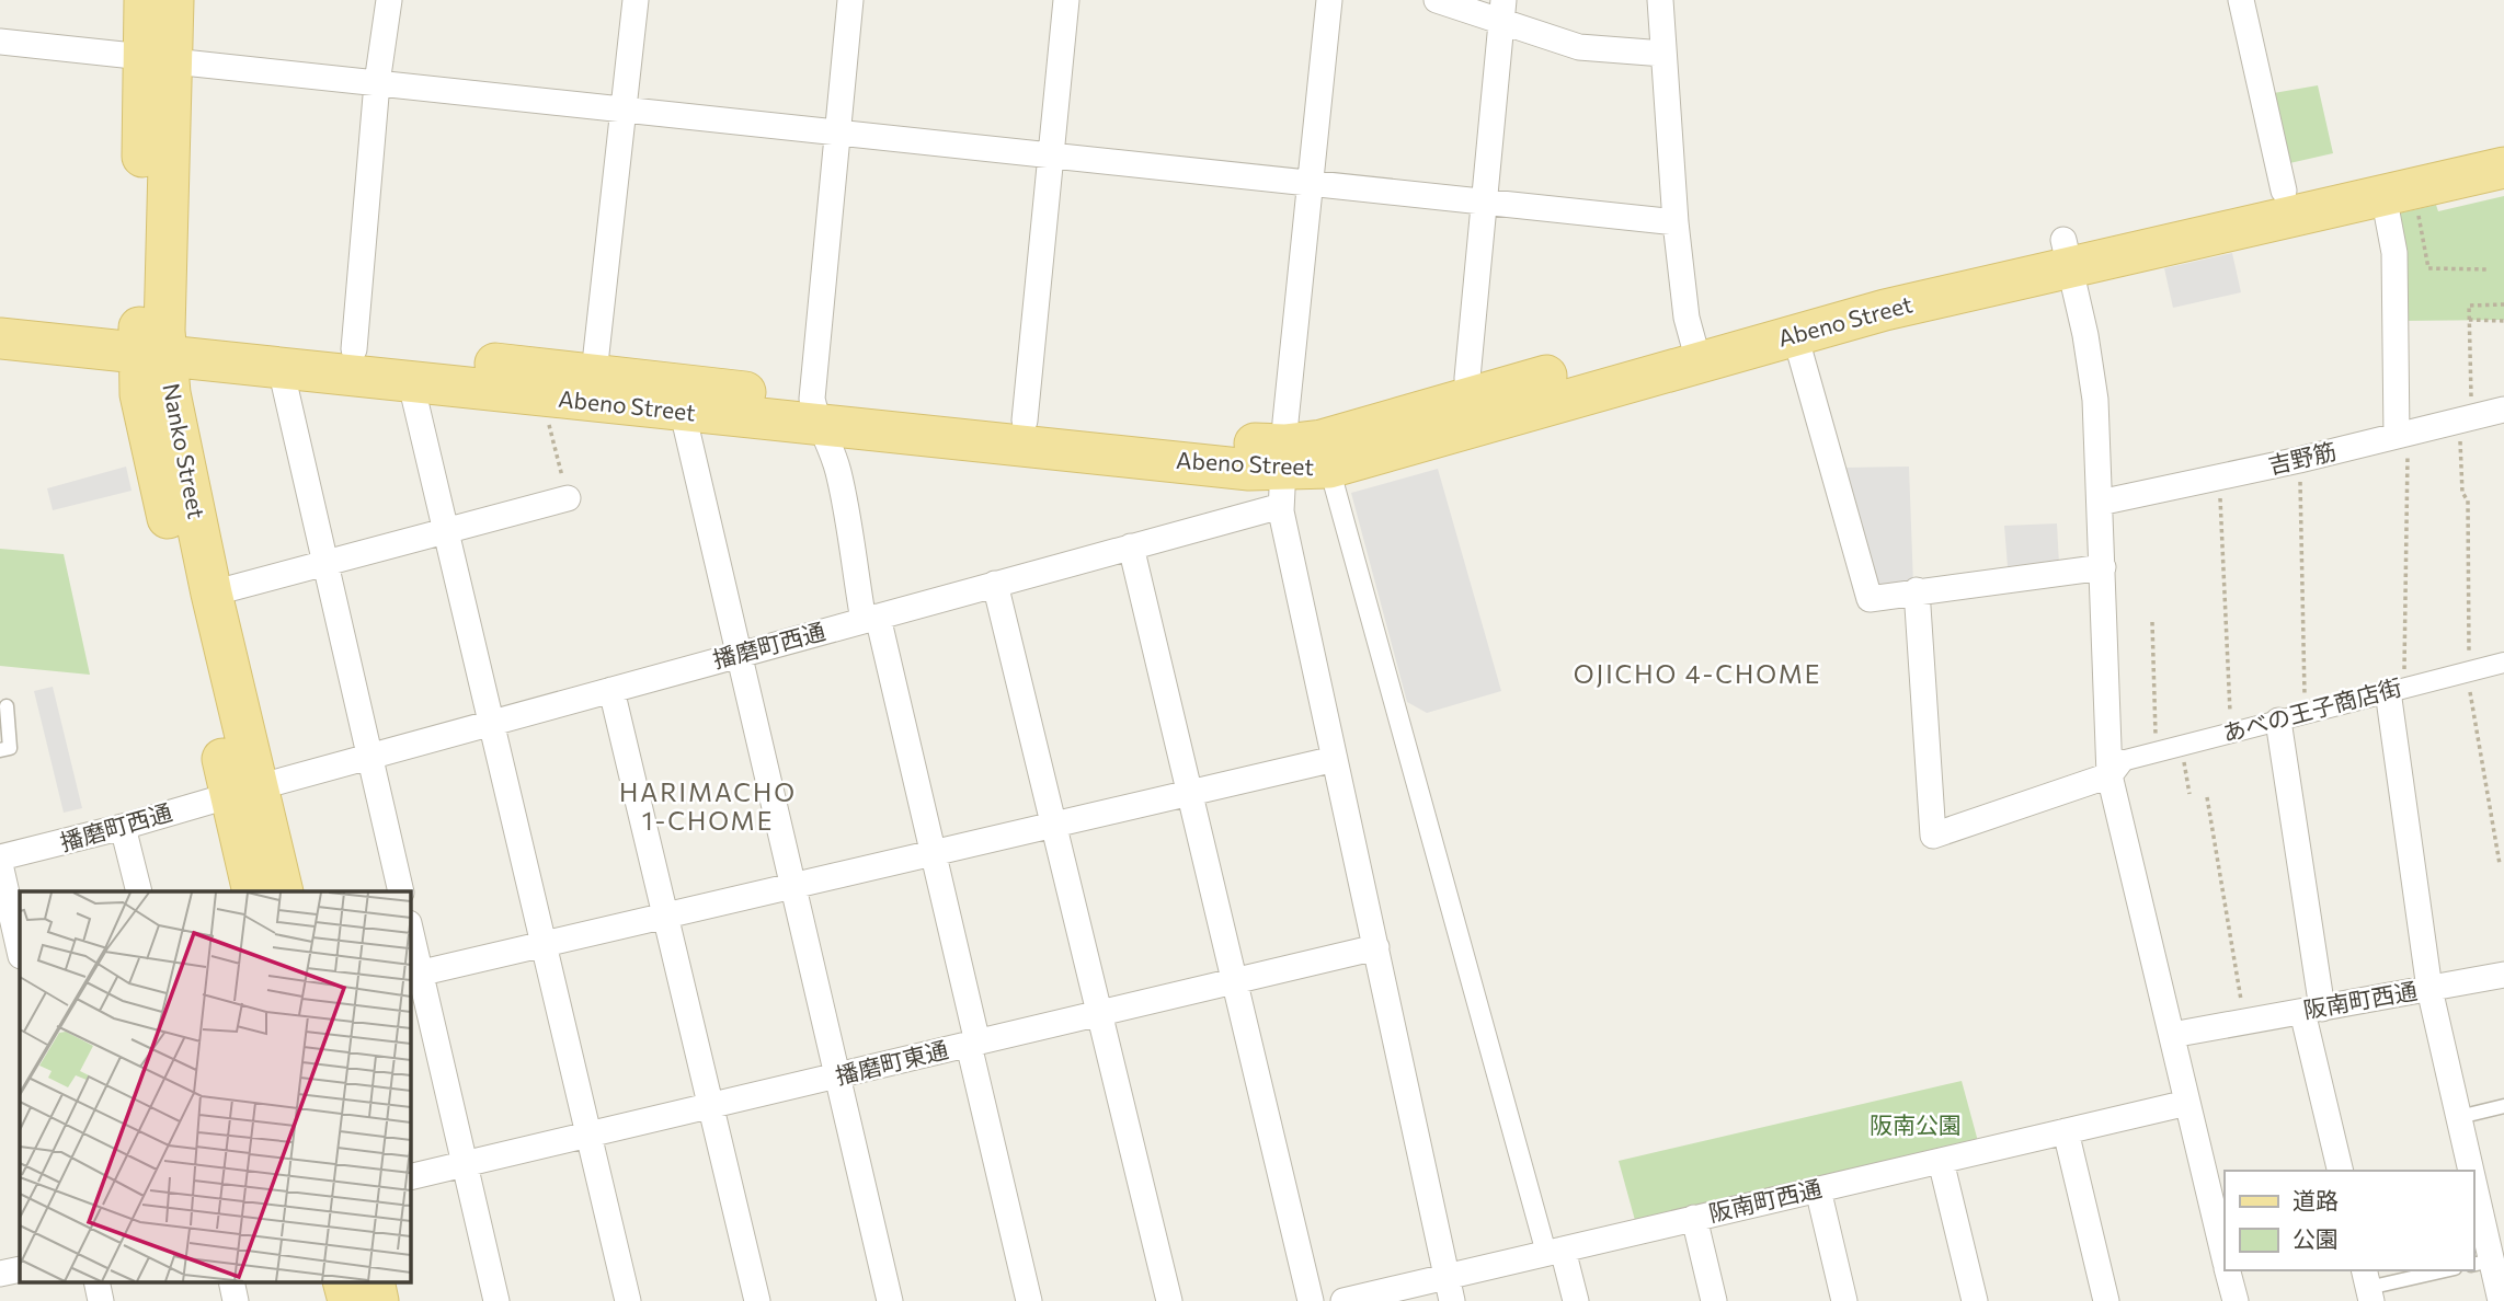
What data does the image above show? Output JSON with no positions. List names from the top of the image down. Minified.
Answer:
{"streets":{"main road":["Abeno Street","Nanko Street"],"street":["吉野筋","播磨町西通","あべの王子商店街","阪南町西通","播磨町東通"]},"crossings":[["Abeno Street","Nanko Street"],["Abeno Street","播磨町西通"],["Nanko Street","播磨町西通"]],"districts":["OJICHO 4-CHOME","HARIMACHO 1-CHOME"],"parks":["阪南公園"],"legend":["道路","公園"]}
